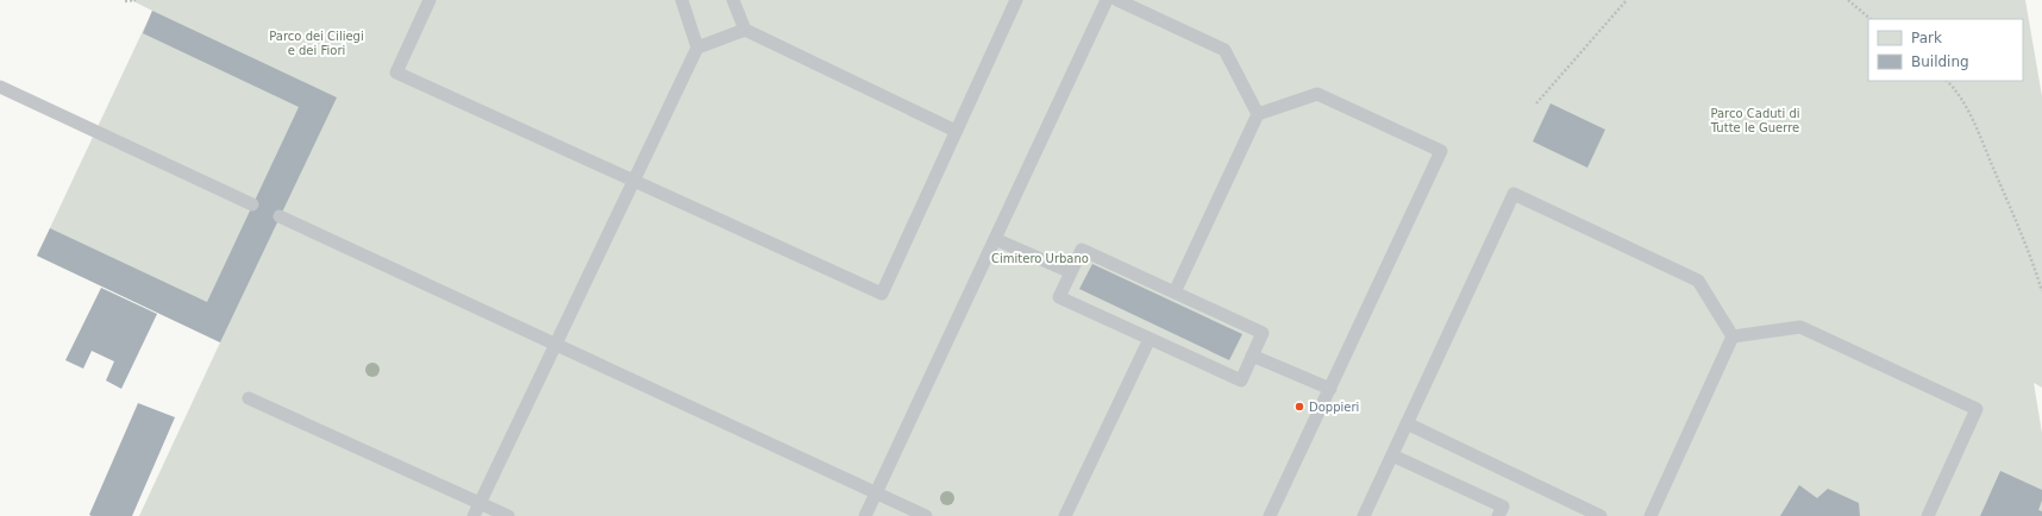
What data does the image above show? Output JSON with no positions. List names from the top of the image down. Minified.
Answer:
{"parks":["Parco dei Ciliegi e dei Fiori","Parco Caduti di Tutte le Guerre","Cimitero Urbano"],"places":["Doppieri"],"legend":["Park","Building"]}
